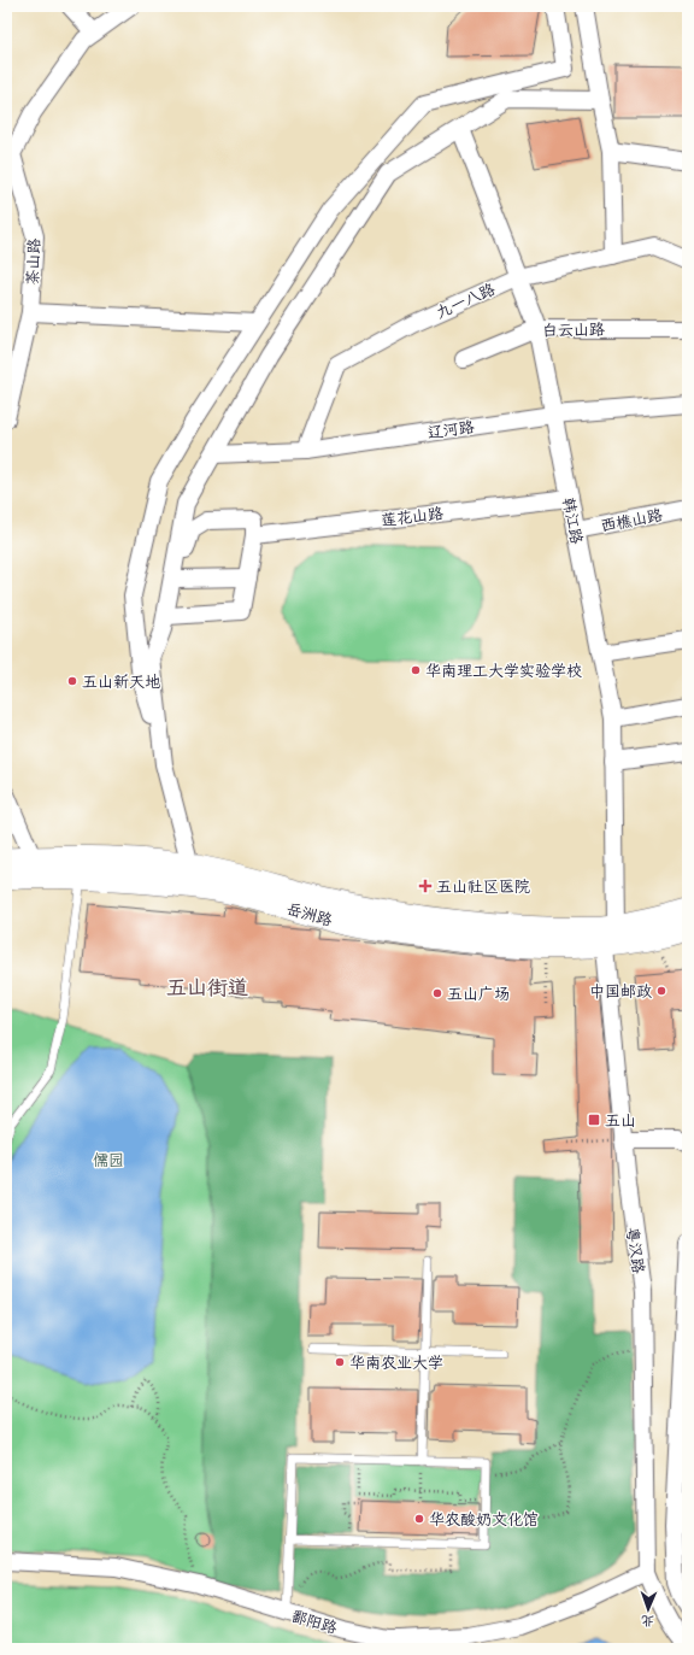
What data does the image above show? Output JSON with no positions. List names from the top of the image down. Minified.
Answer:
{"streets":{"main road":["岳洲路"],"street":["茶山路","九一八路","白云山路","辽河路","莲花山路","西樵山路","韩江路","粤汉路","鄱阳路"]},"crossings":[["九一八路","辽河路"],["九一八路","韩江路"],["白云山路","韩江路"],["辽河路","韩江路"],["莲花山路","韩江路"],["西樵山路","韩江路"],["韩江路","岳洲路"],["韩江路","粤汉路"],["岳洲路","粤汉路"],["粤汉路","鄱阳路"]],"districts":["五山街道"],"parks":["儒园"],"places":{"other":["华南理工大学实验学校","五山新天地","中国邮政","五山广场","华南农业大学","华农酸奶文化馆"],"health":["五山社区医院"],"transit":["五山"]},"north":"bottom"}
